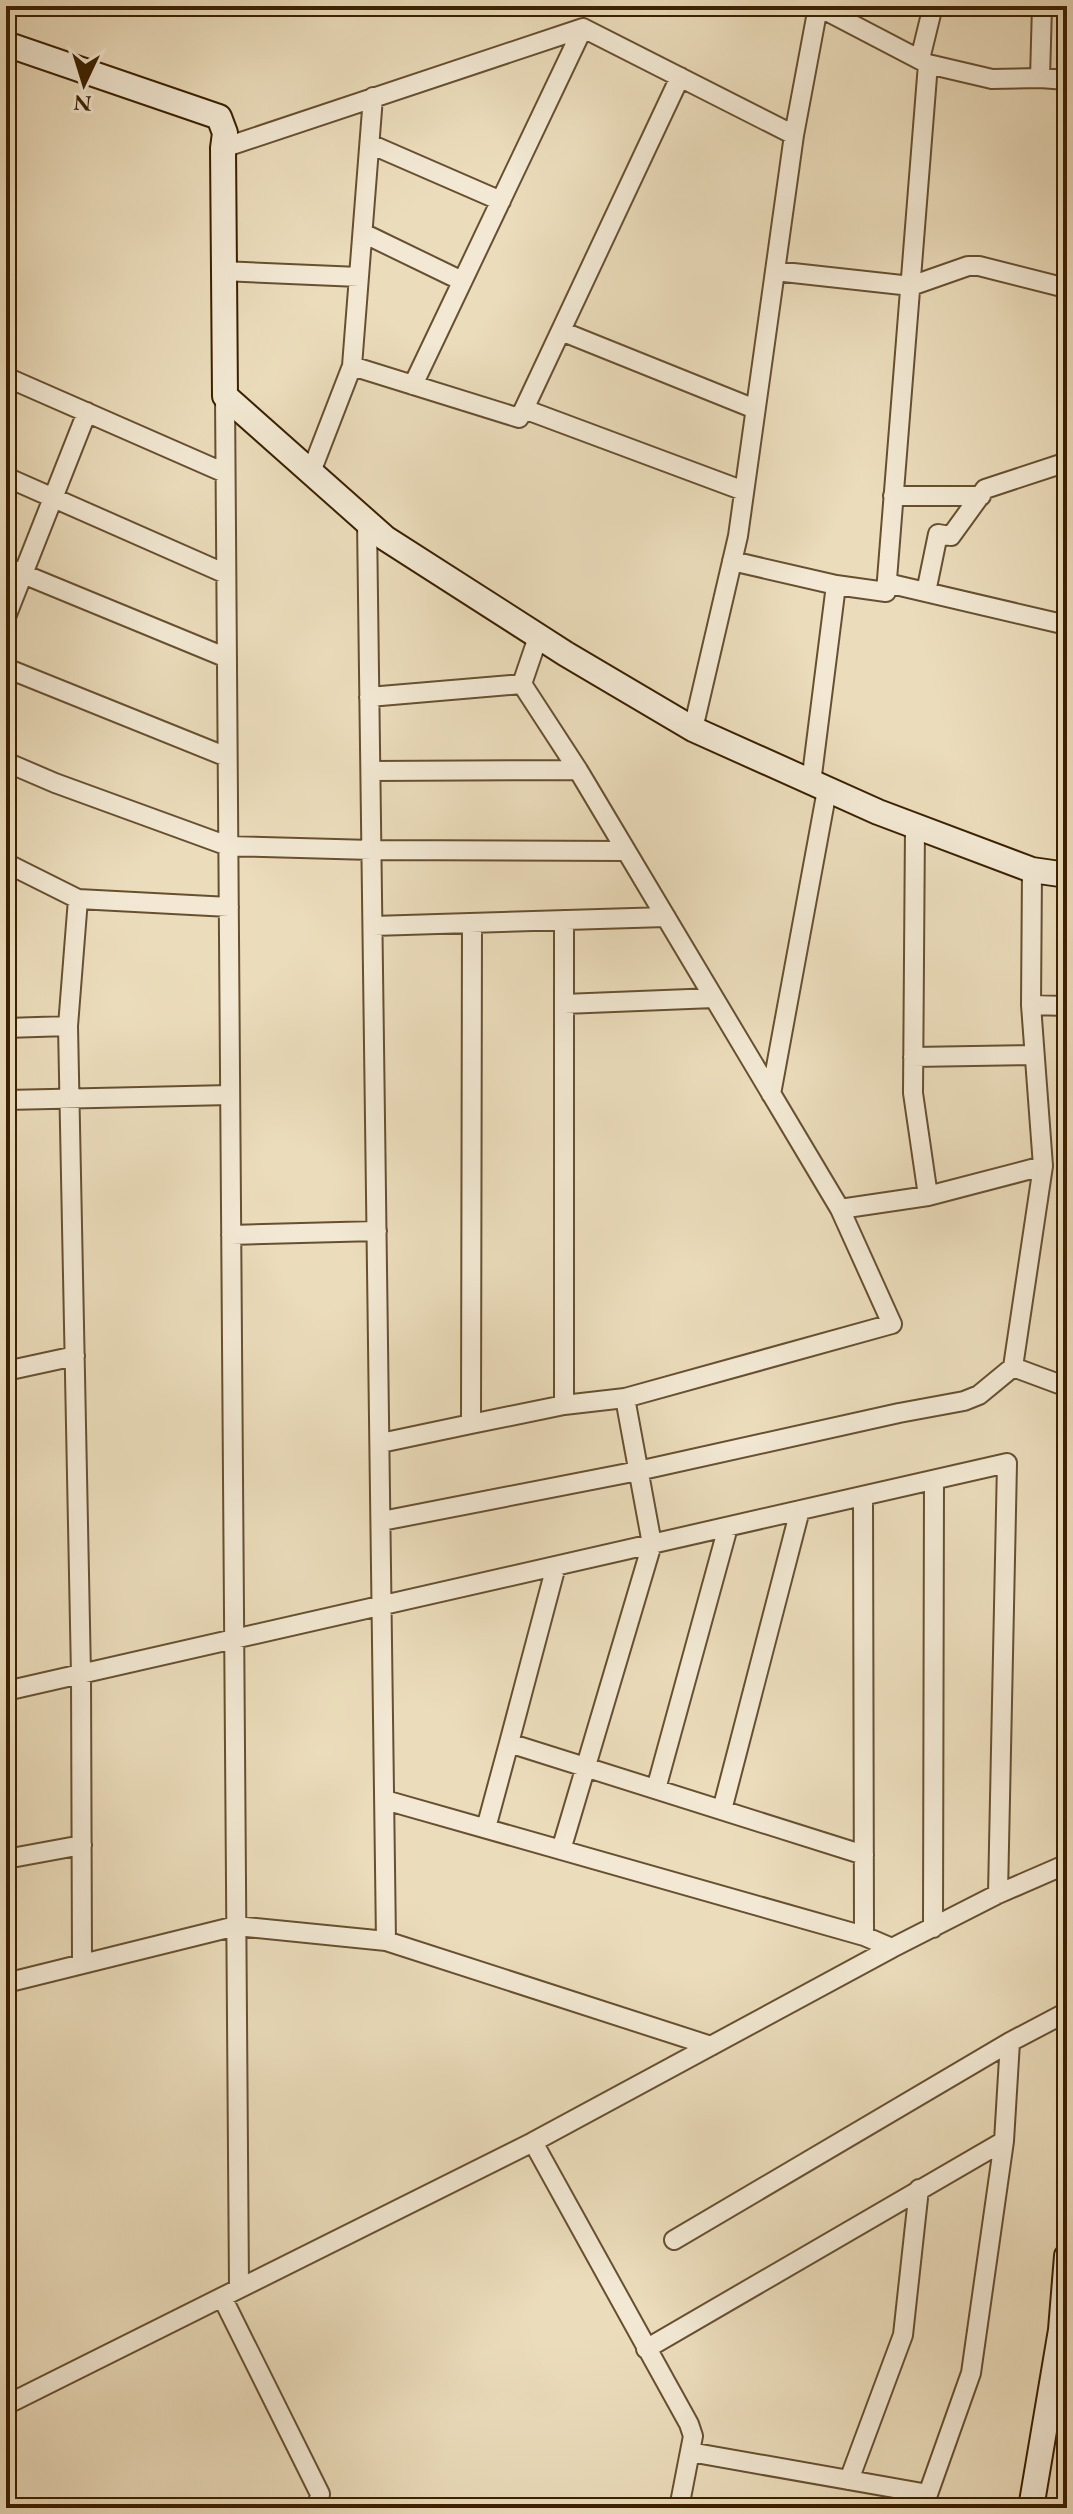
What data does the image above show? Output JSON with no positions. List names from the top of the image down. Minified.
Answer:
{"north":"bottom"}
